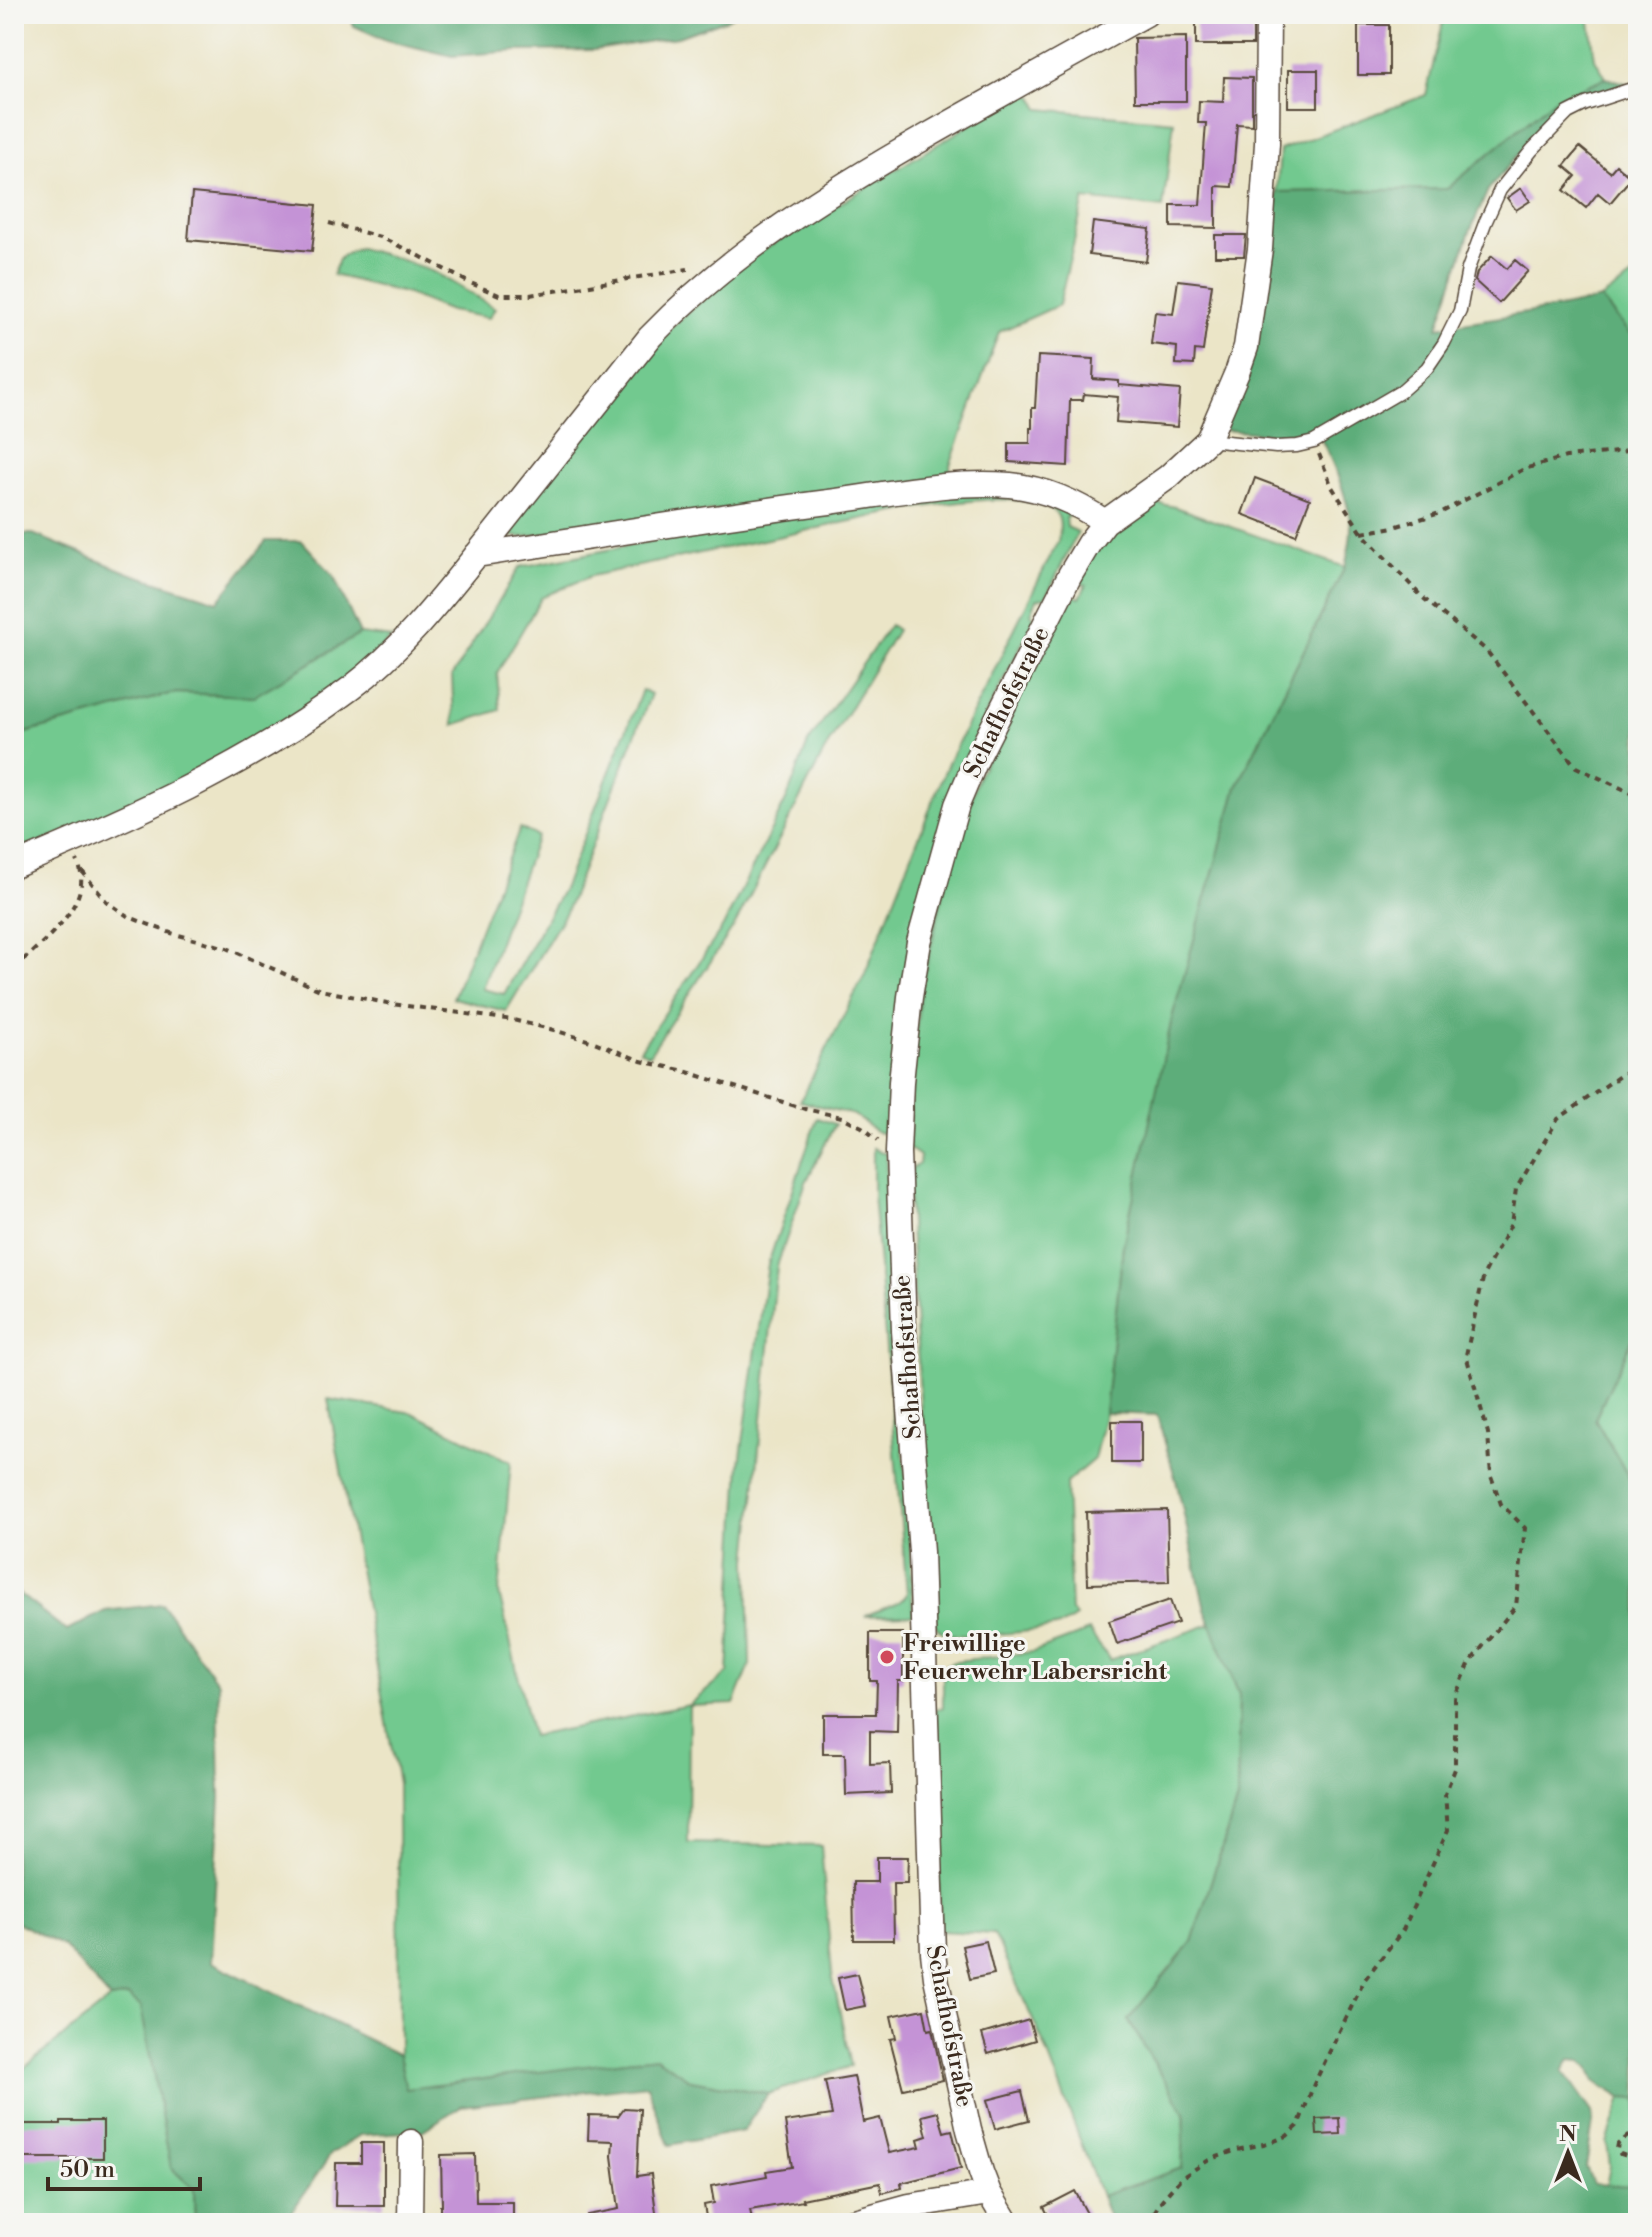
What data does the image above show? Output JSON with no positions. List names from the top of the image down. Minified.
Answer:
{"streets":{"street":["Schafhofstraße"]},"places":["Freiwillige Feuerwehr Labersricht"],"scale_bar":"50 m","north":"top"}
